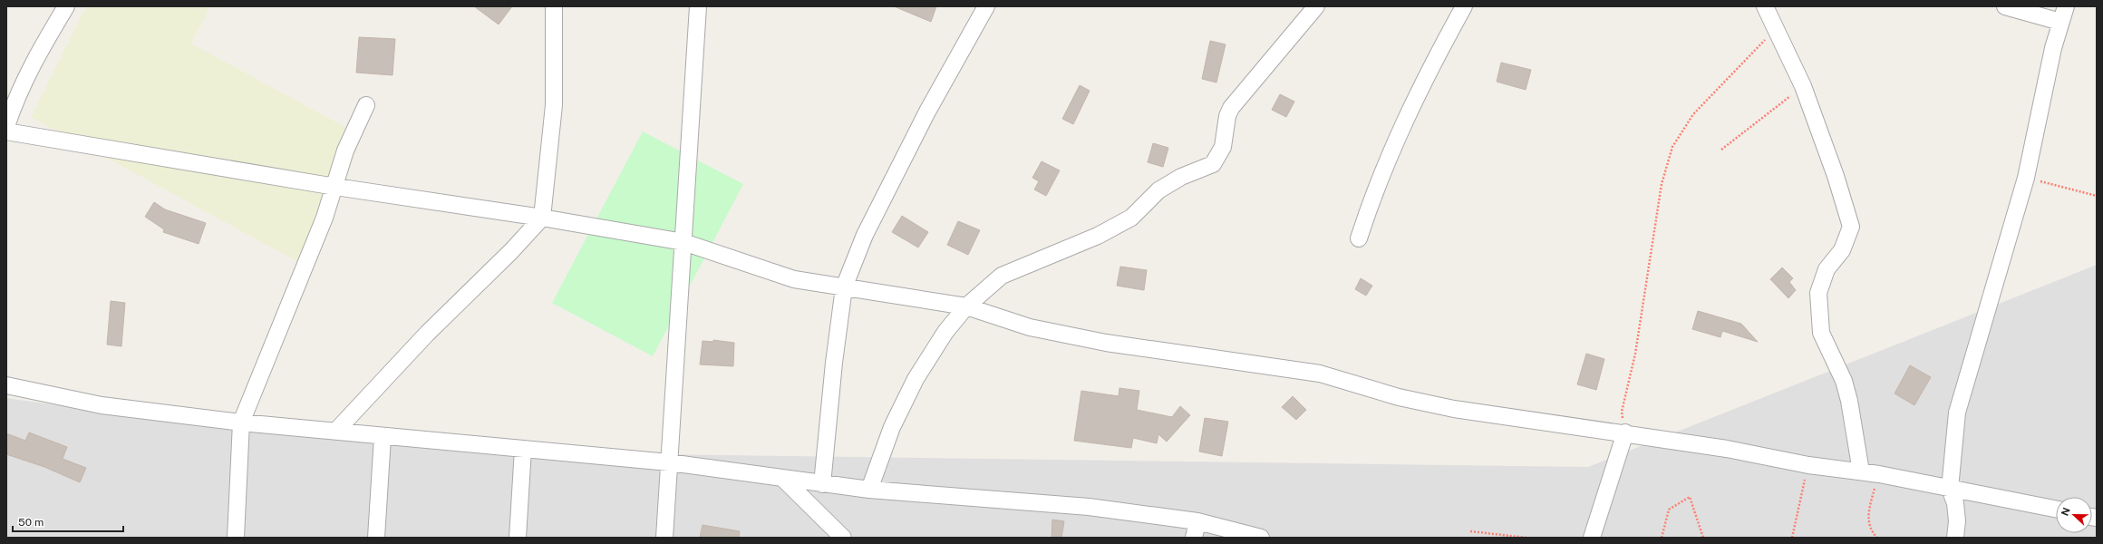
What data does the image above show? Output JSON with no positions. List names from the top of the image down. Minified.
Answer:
{"scale_bar":"50 m","north":"left"}
